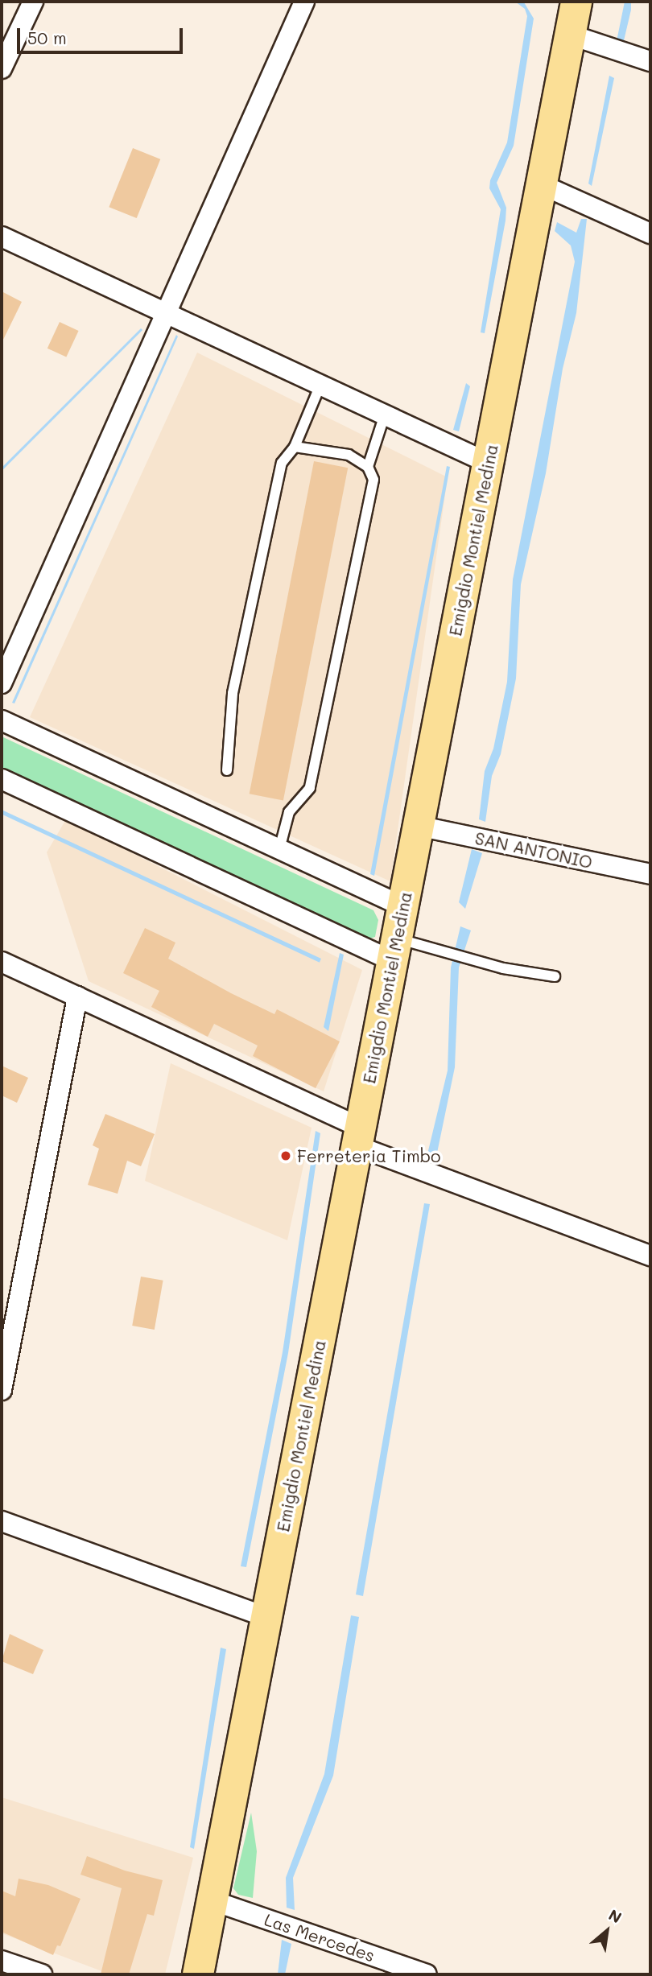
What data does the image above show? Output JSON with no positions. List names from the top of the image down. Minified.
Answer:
{"streets":{"main road":["Emigdio Montiel Medina"],"street":["SAN ANTONIO","Las Mercedes"]},"crossings":[["Emigdio Montiel Medina","SAN ANTONIO"],["Emigdio Montiel Medina","Las Mercedes"]],"places":["Ferreteria Timbo"],"scale_bar":"50 m","north":"top right"}
